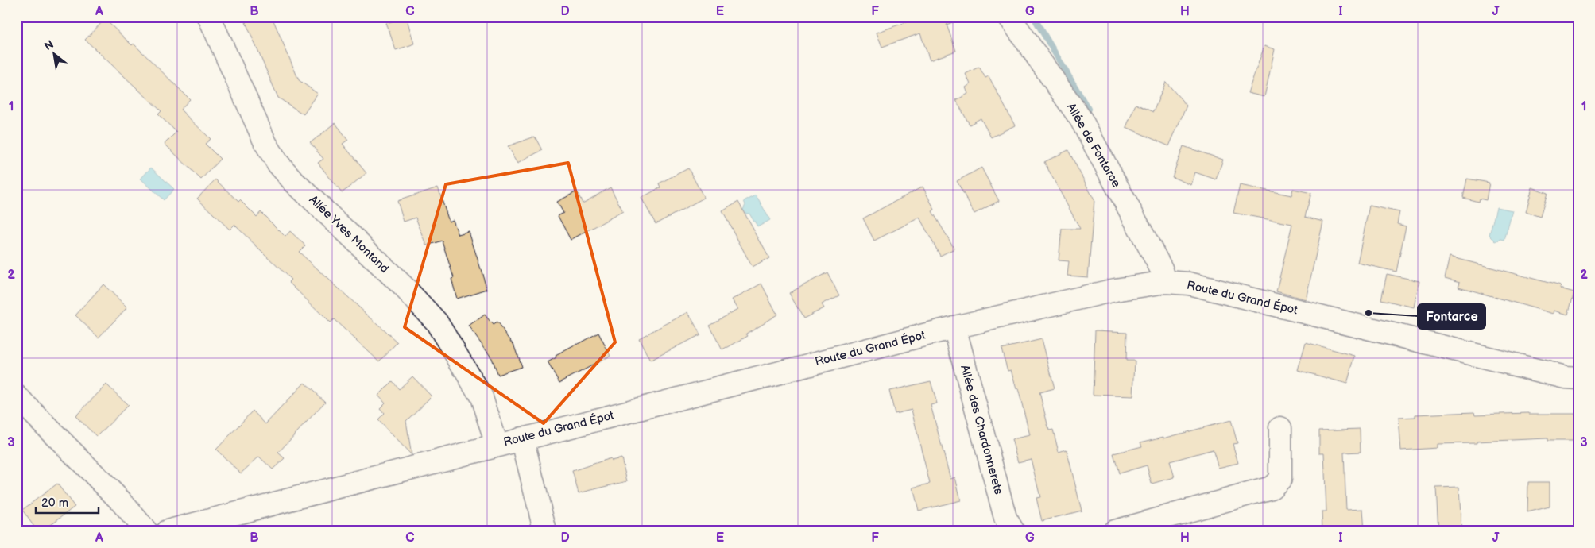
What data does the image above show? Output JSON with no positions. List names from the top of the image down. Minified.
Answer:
{"streets":{"street":["Allée de Fontarce","Allée Yves Montand","Route du Grand Épot","Allée des Chardonnerets"]},"crossings":[["Allée de Fontarce","Route du Grand Épot"],["Allée Yves Montand","Route du Grand Épot"],["Route du Grand Épot","Allée des Chardonnerets"]],"places":["Fontarce"],"scale_bar":"20 m","north":"top left","grid":{"columns":["A","B","C","D","E","F","G","H","I","J"],"rows":["1","2","3"]}}
